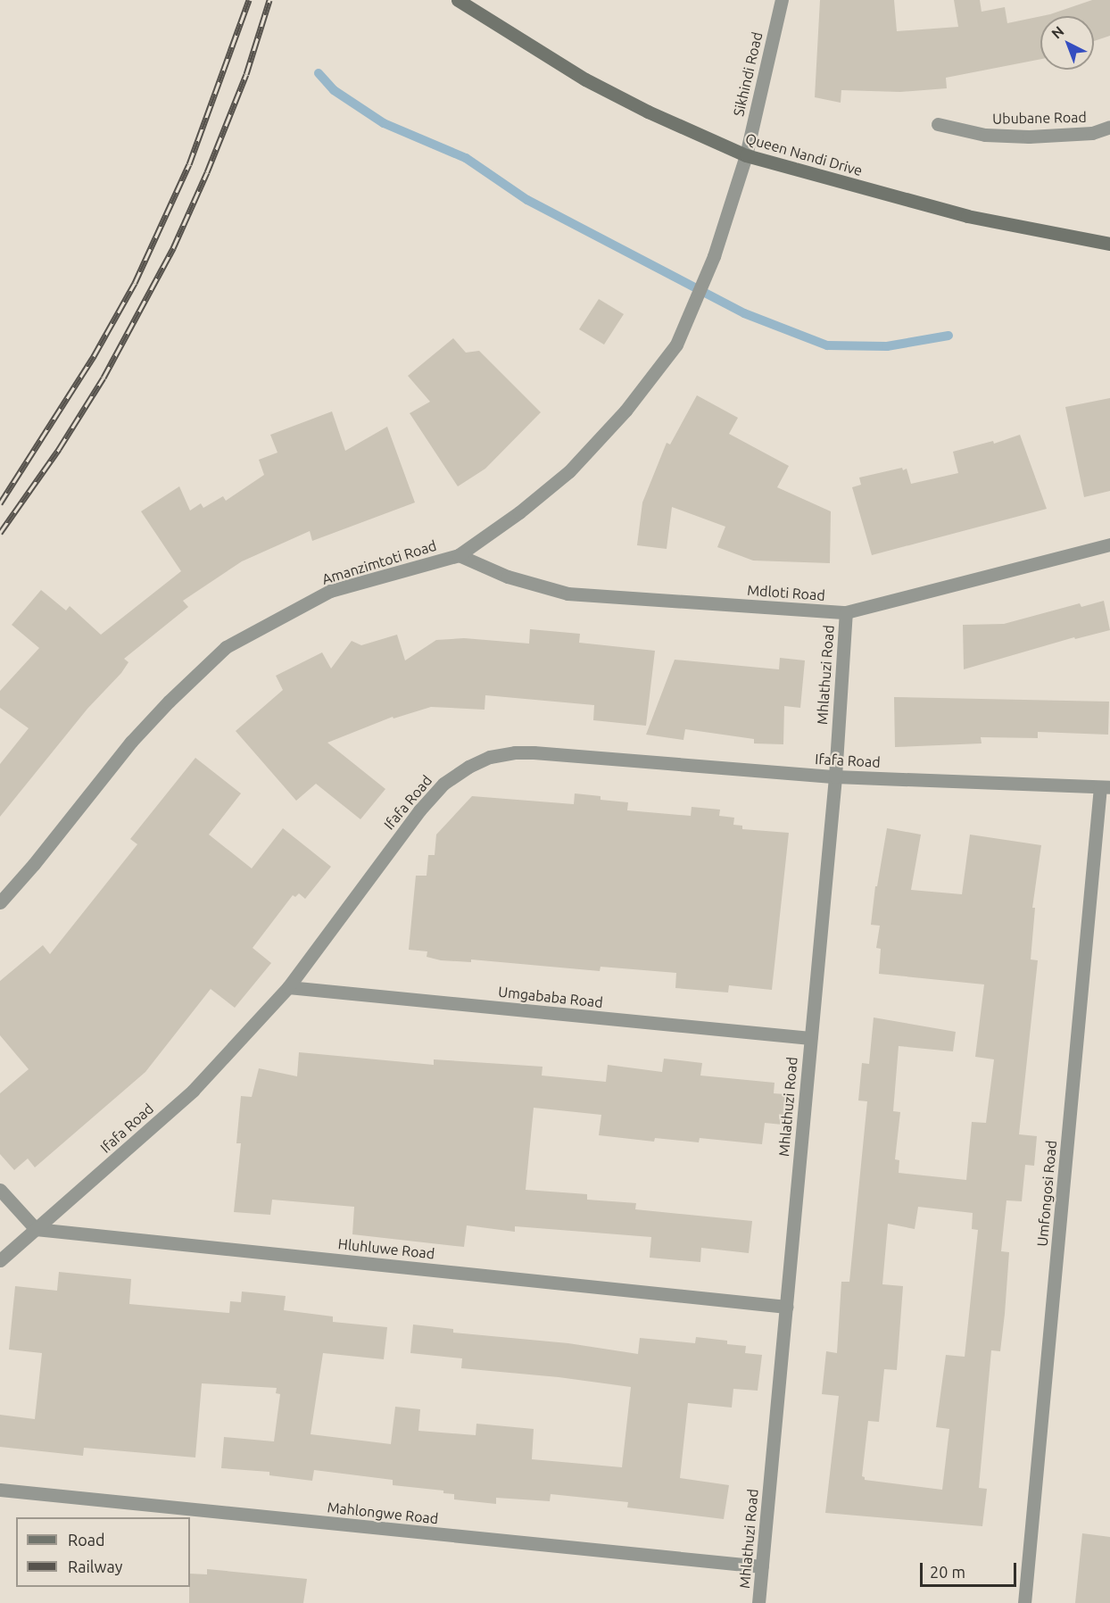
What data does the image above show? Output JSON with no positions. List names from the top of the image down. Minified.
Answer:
{"streets":{"main road":["Queen Nandi Drive"],"street":["Sikhindi Road","Ububane Road","Amanzimtoti Road","Mdloti Road","Mhlathuzi Road","Ifafa Road","Umgababa Road","Umfongosi Road","Hluhluwe Road","Mahlongwe Road"]},"crossings":[["Sikhindi Road","Queen Nandi Drive"],["Sikhindi Road","Amanzimtoti Road"],["Queen Nandi Drive","Amanzimtoti Road"],["Amanzimtoti Road","Mdloti Road"],["Mdloti Road","Mhlathuzi Road"],["Mhlathuzi Road","Ifafa Road"],["Mhlathuzi Road","Umgababa Road"],["Mhlathuzi Road","Hluhluwe Road"],["Mhlathuzi Road","Mahlongwe Road"],["Ifafa Road","Umgababa Road"],["Ifafa Road","Umfongosi Road"],["Ifafa Road","Hluhluwe Road"]],"legend":["Road","Railway"],"scale_bar":"20 m","north":"top left"}
